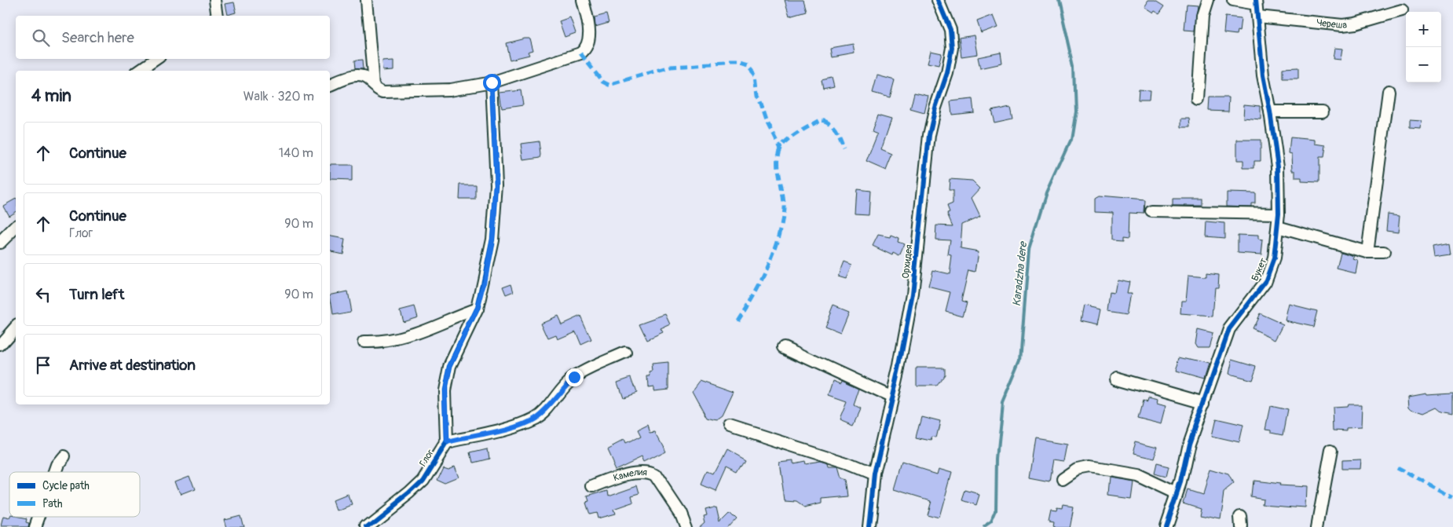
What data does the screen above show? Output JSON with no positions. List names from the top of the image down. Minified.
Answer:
{"streets":{"street":["Череша","Орхидея","Букет","Глог","Камелия"]},"crossings":[["Череша","Букет"]],"water":["Karadzha dere"],"legend":["Cycle path","Path"],"page":{"map_buttons":["+","−"],"search":"Search here","heading":["4 min","Walk · 320 m"],"list":[["Continue","140 m"],["Continue","Глог","90 m"],["Turn left","90 m"],"Arrive at destination"]}}
